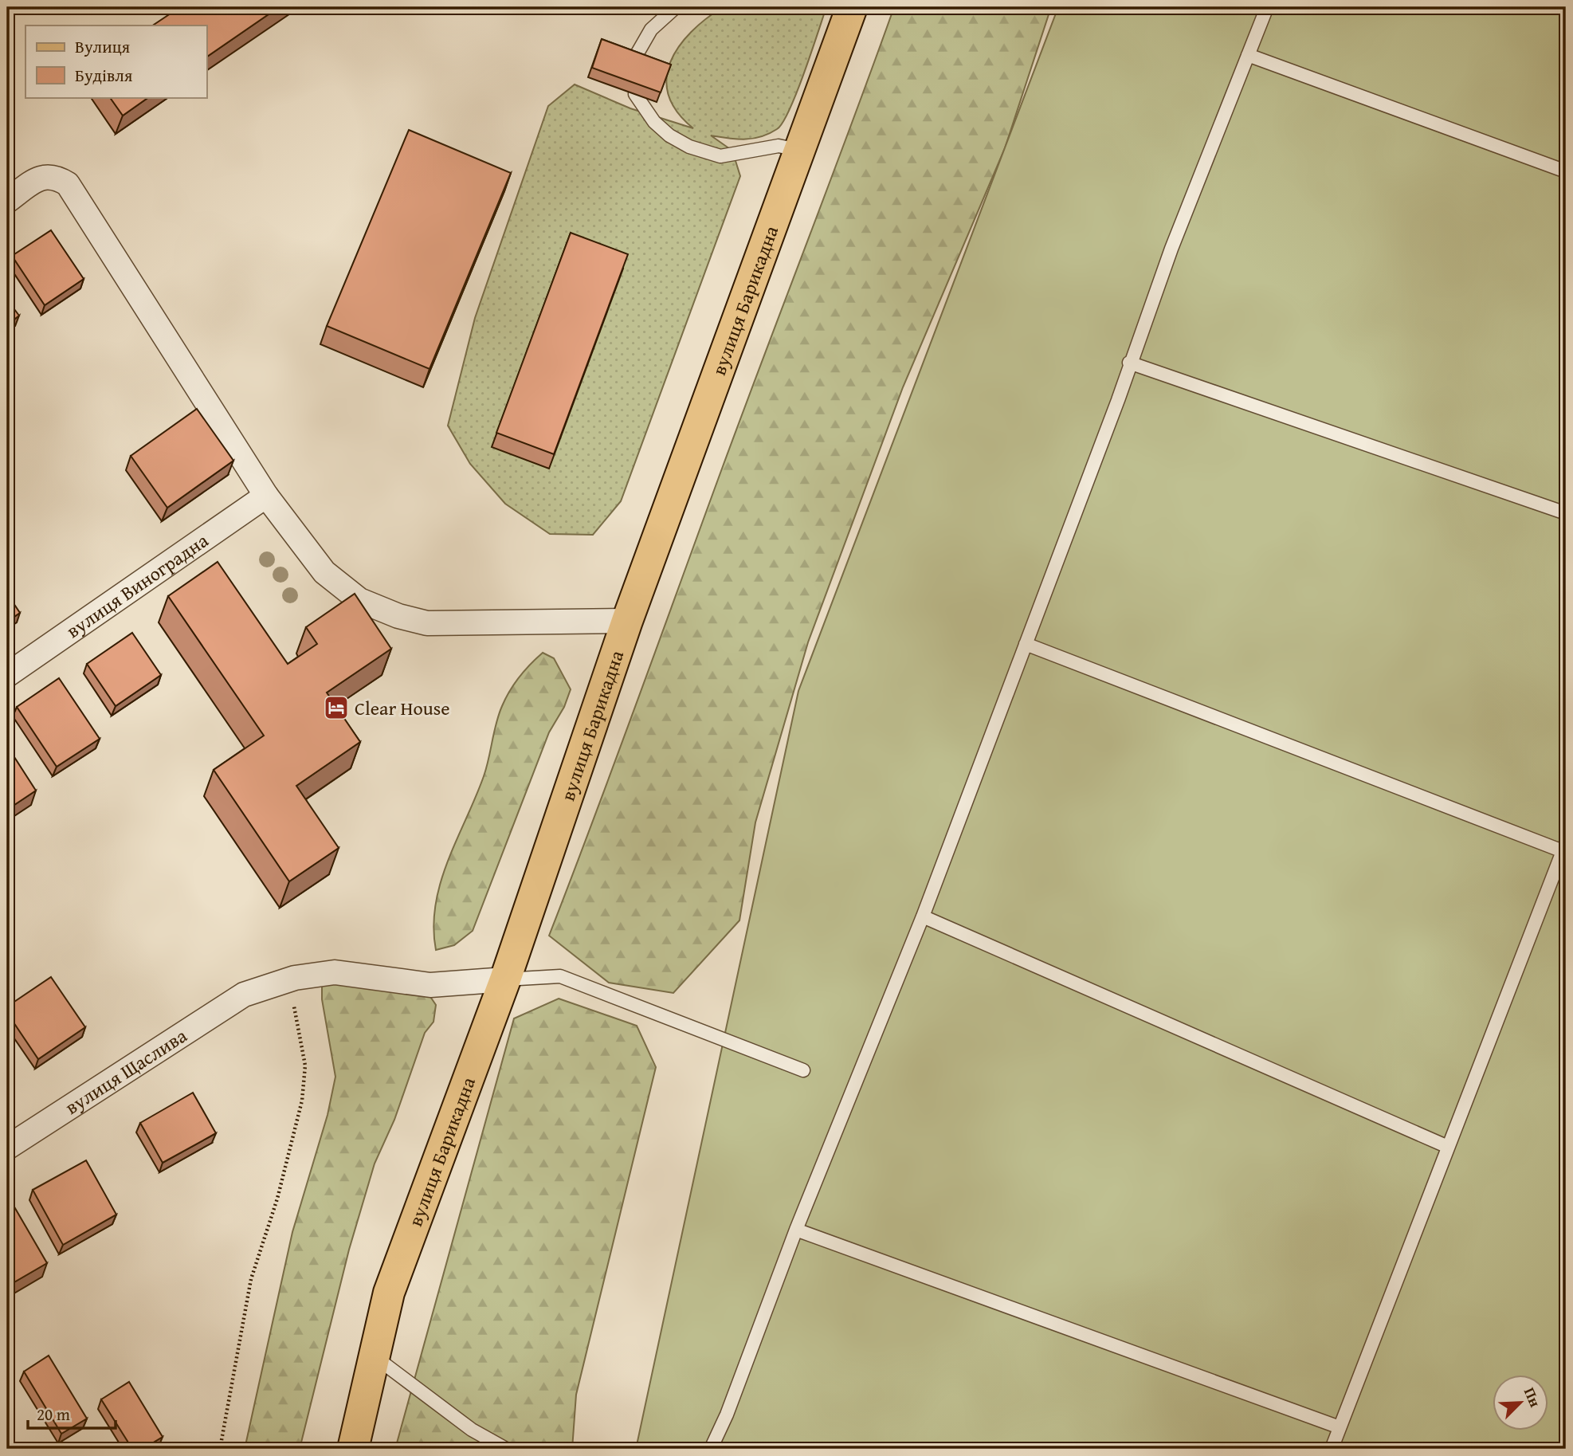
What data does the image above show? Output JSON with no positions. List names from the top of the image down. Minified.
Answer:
{"streets":{"main road":["вулиця Барикадна"],"street":["вулиця Виноградна","вулиця Щаслива"]},"crossings":[["вулиця Барикадна","вулиця Щаслива"]],"places":{"hotel":["Clear House"]},"legend":["Вулиця","Будівля"],"scale_bar":"20 m","north":"top right"}
